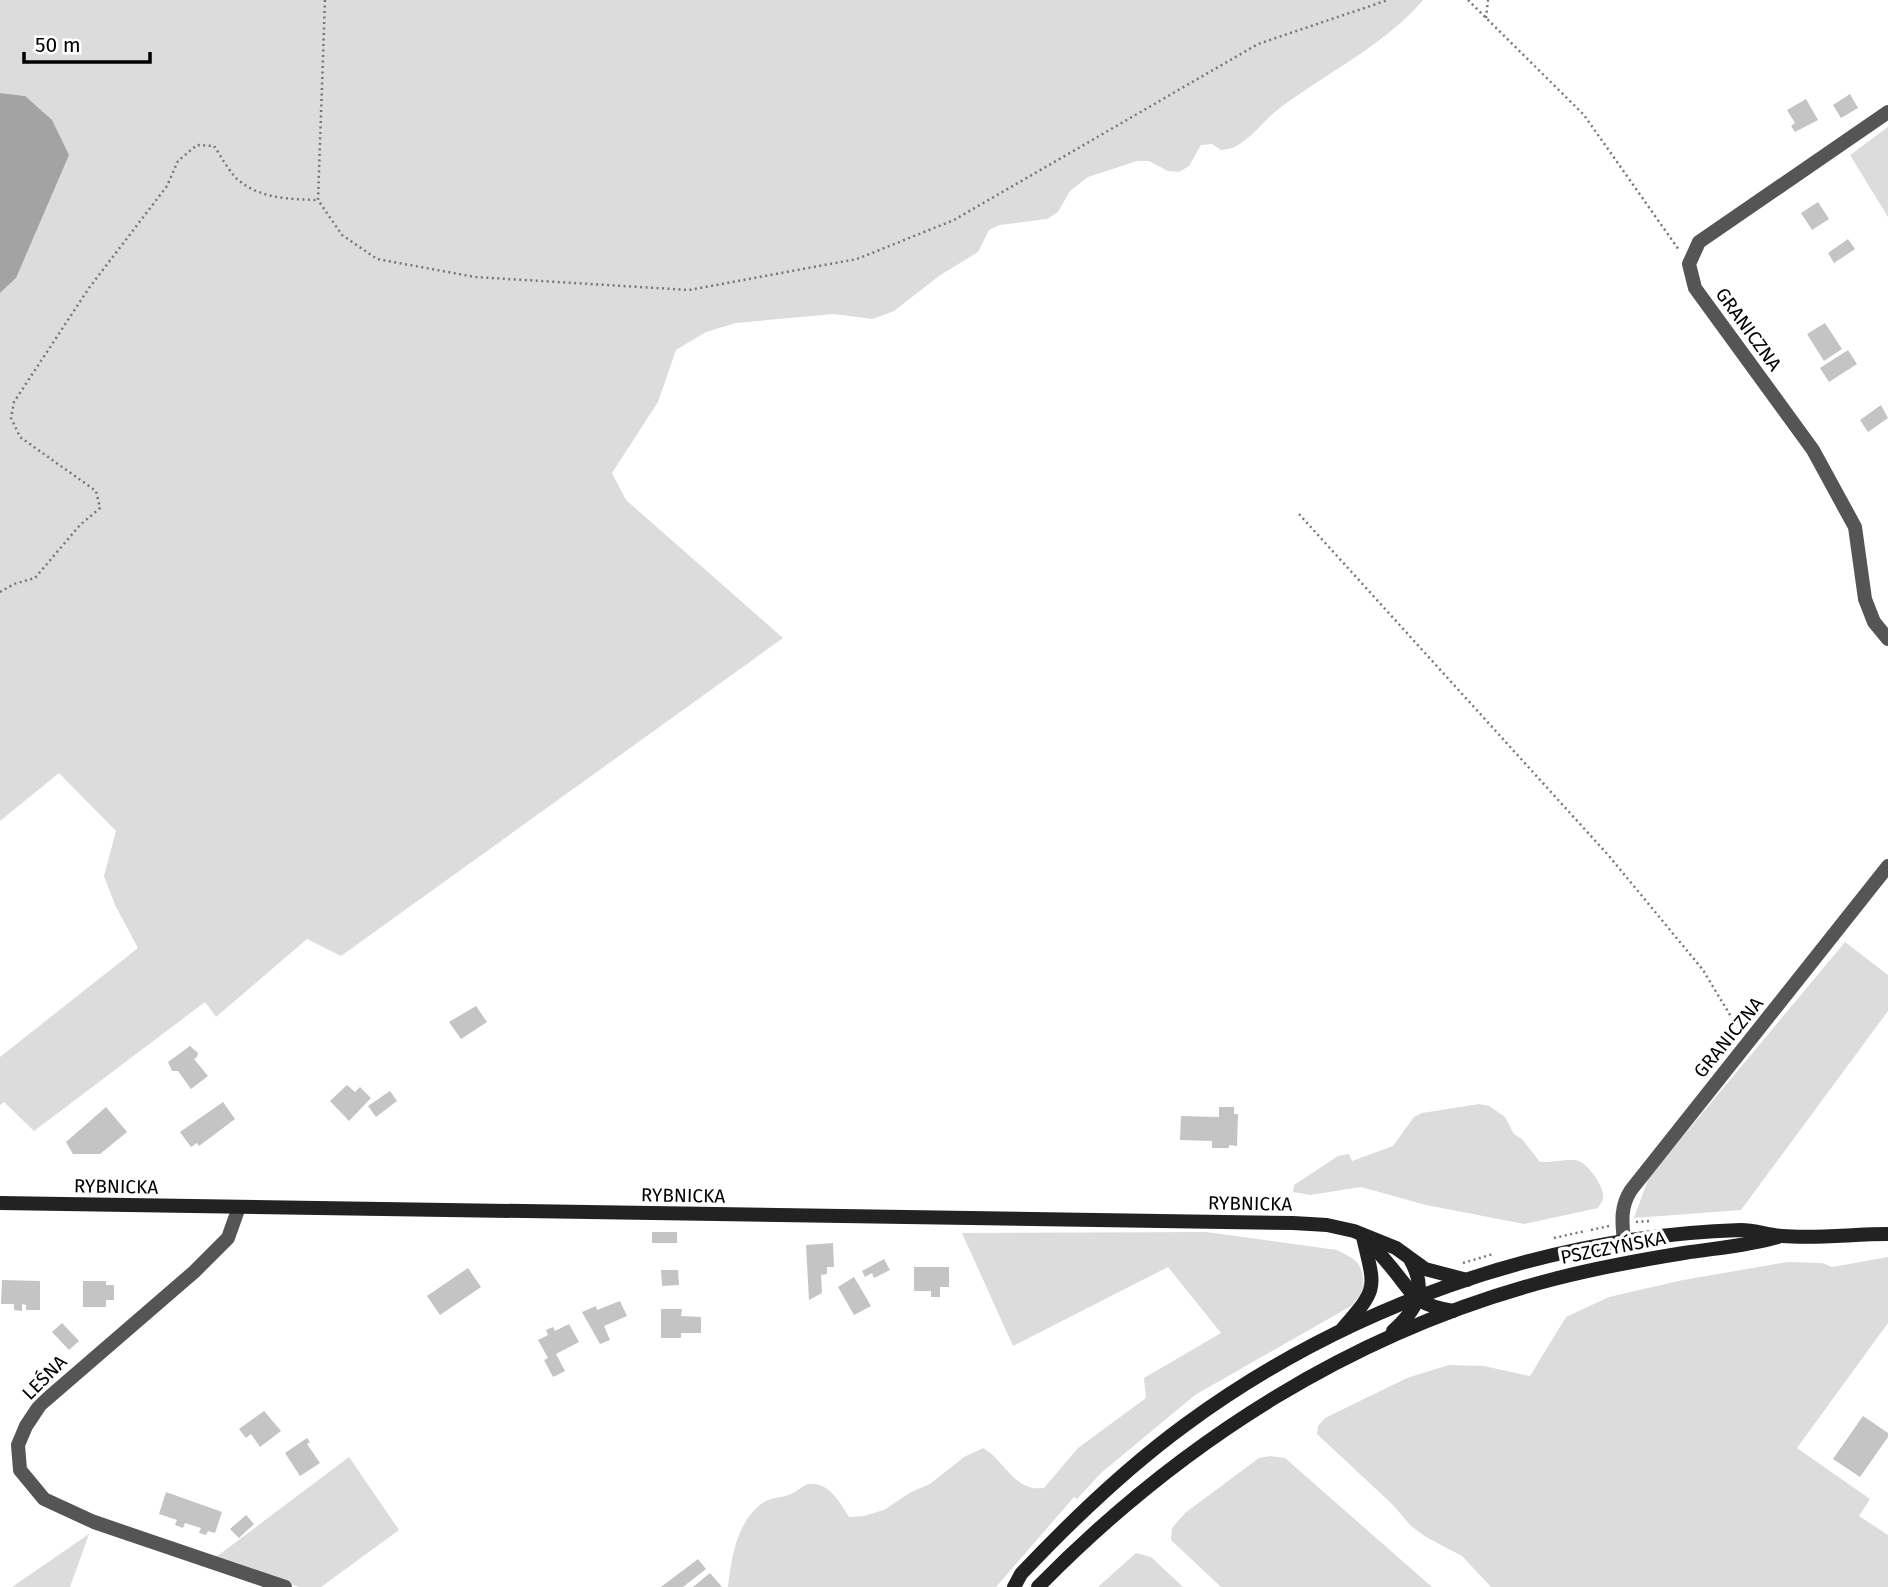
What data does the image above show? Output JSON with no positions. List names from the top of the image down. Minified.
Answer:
{"streets":{"main road":["RYBNICKA","PSZCZYŃSKA"],"street":["GRANICZNA","LEŚNA"]},"crossings":[["GRANICZNA","PSZCZYŃSKA"],["RYBNICKA","PSZCZYŃSKA"],["RYBNICKA","LEŚNA"]],"scale_bar":"50 m"}
